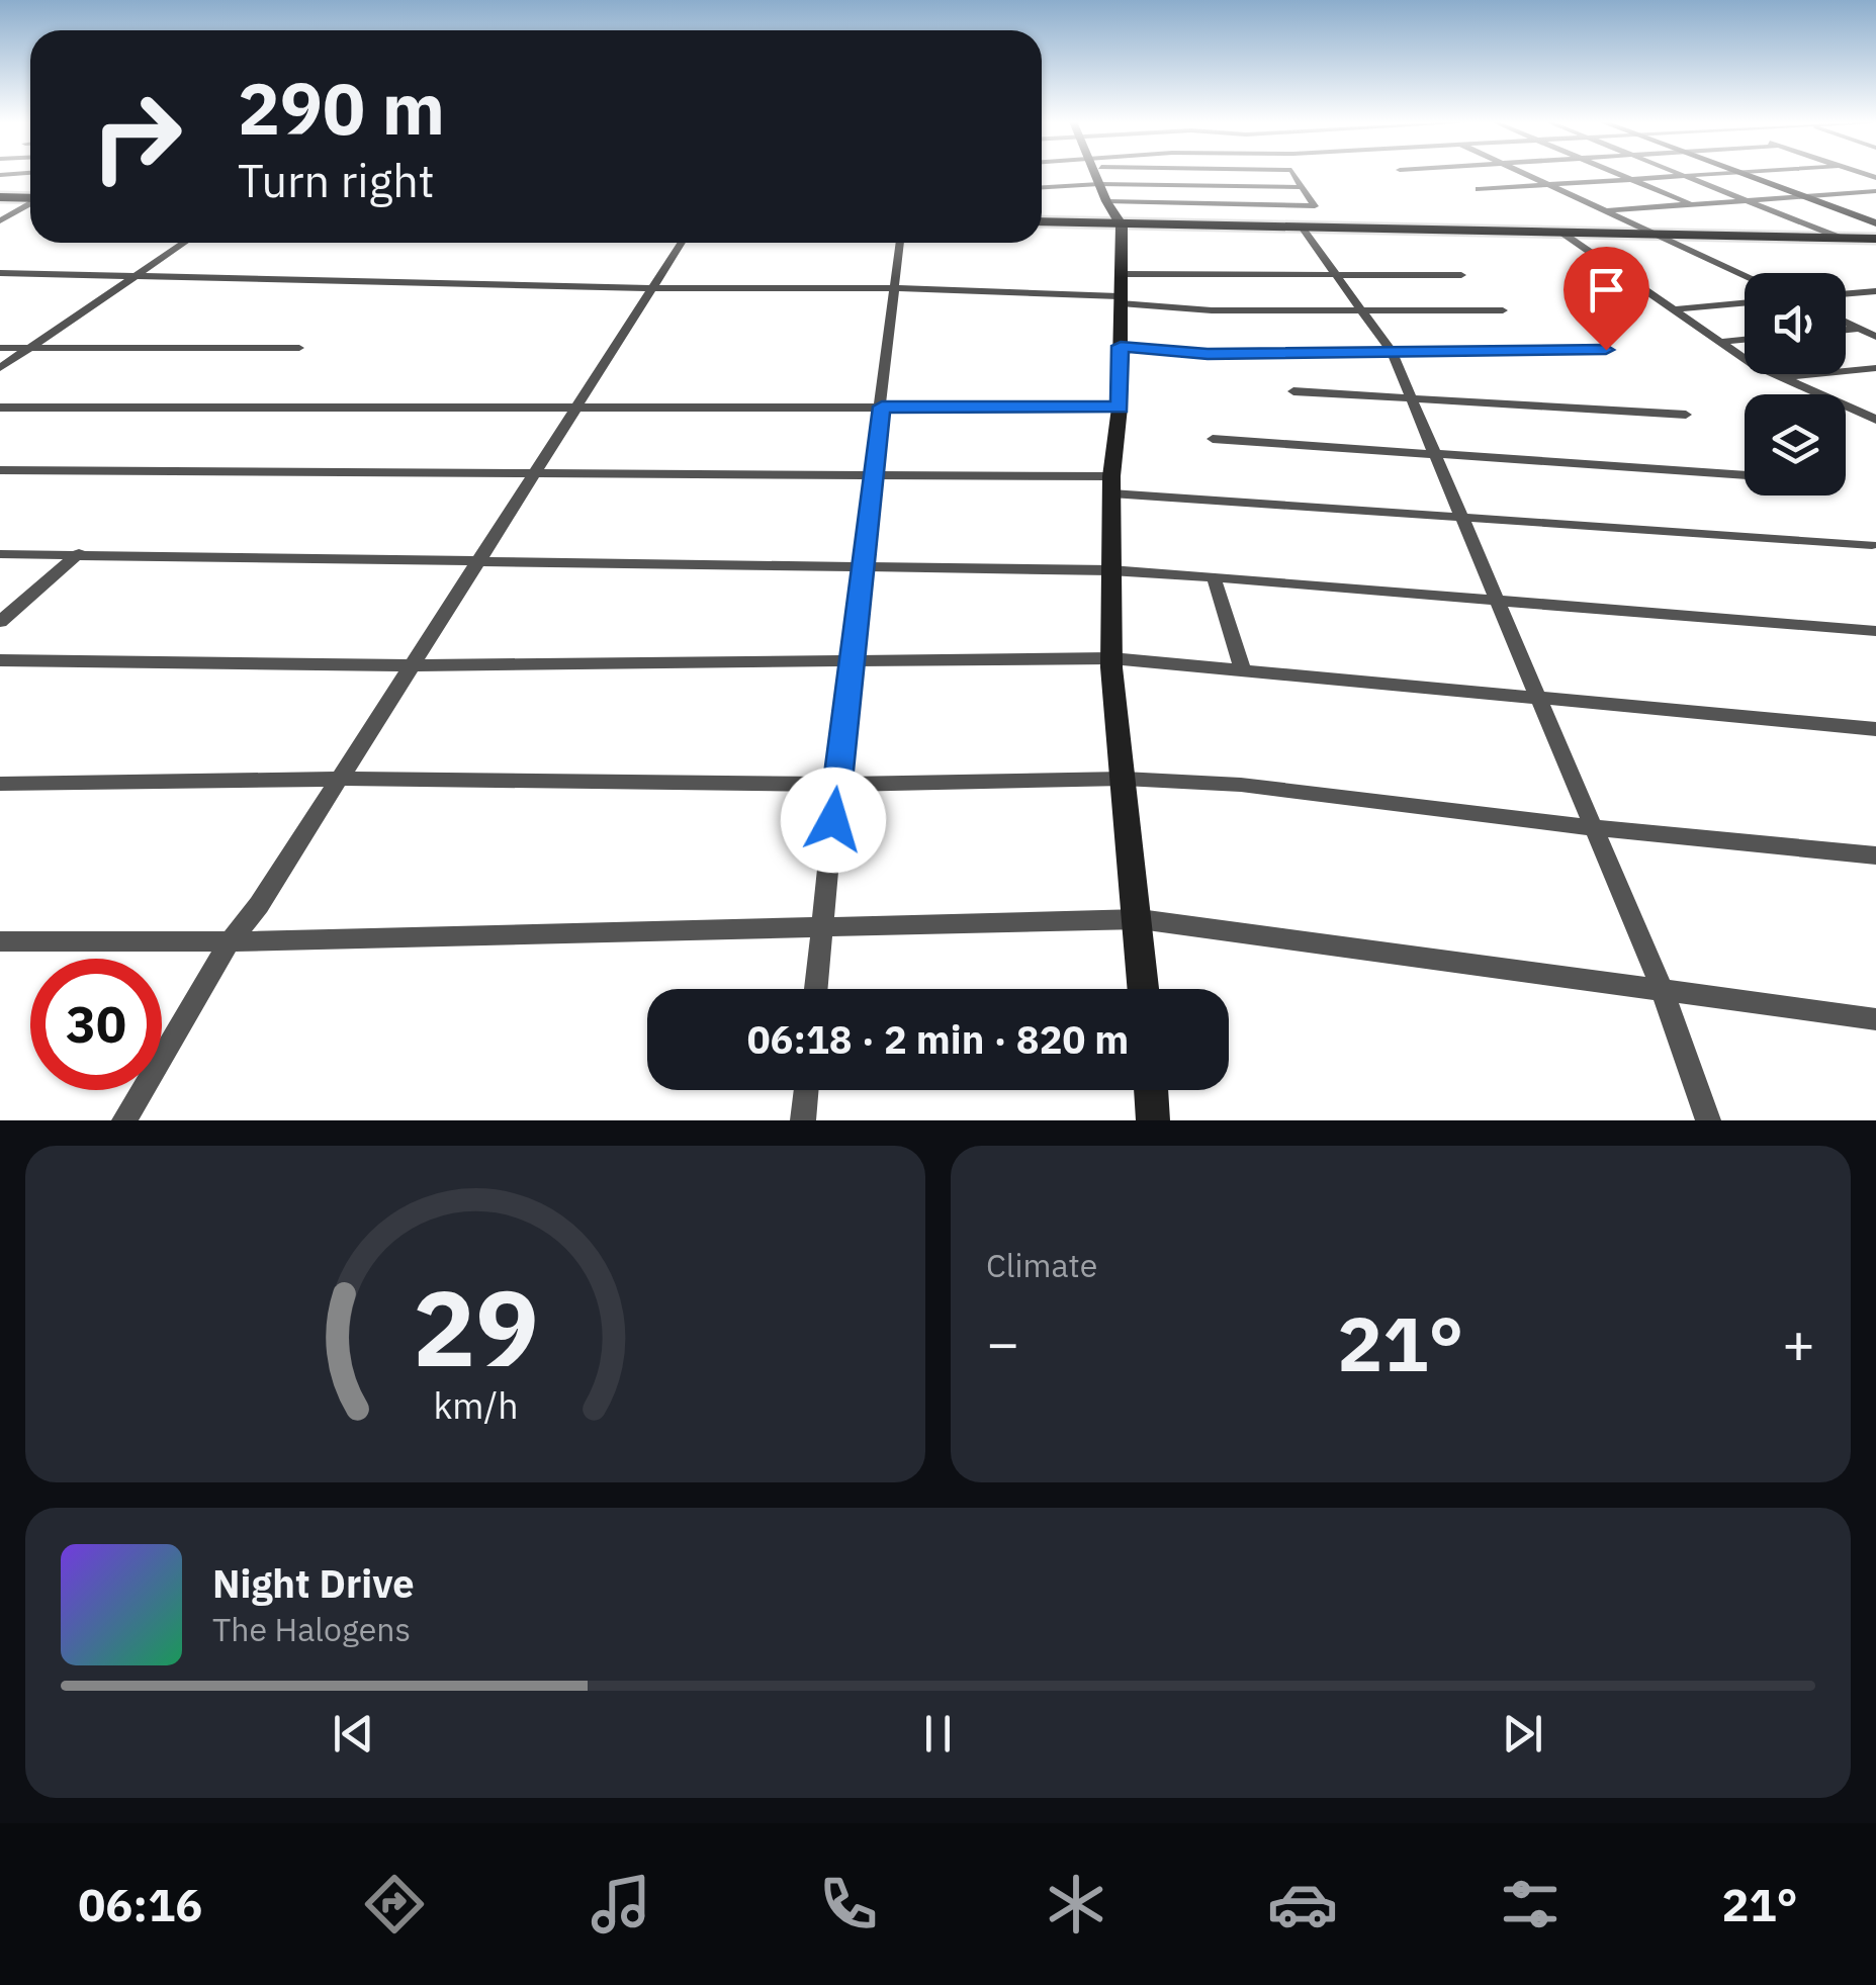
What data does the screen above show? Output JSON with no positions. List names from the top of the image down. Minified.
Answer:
{"page":{"turn":["290 m","Turn right"],"limit":"30","trip":"06:18 · 2 min · 820 m","tile":"Climate","heat":["−","21°","+"],"song":["Night Drive","The Halogens"],"tabs":["06:16","21°"],"gauge":["29","km/h"]}}
